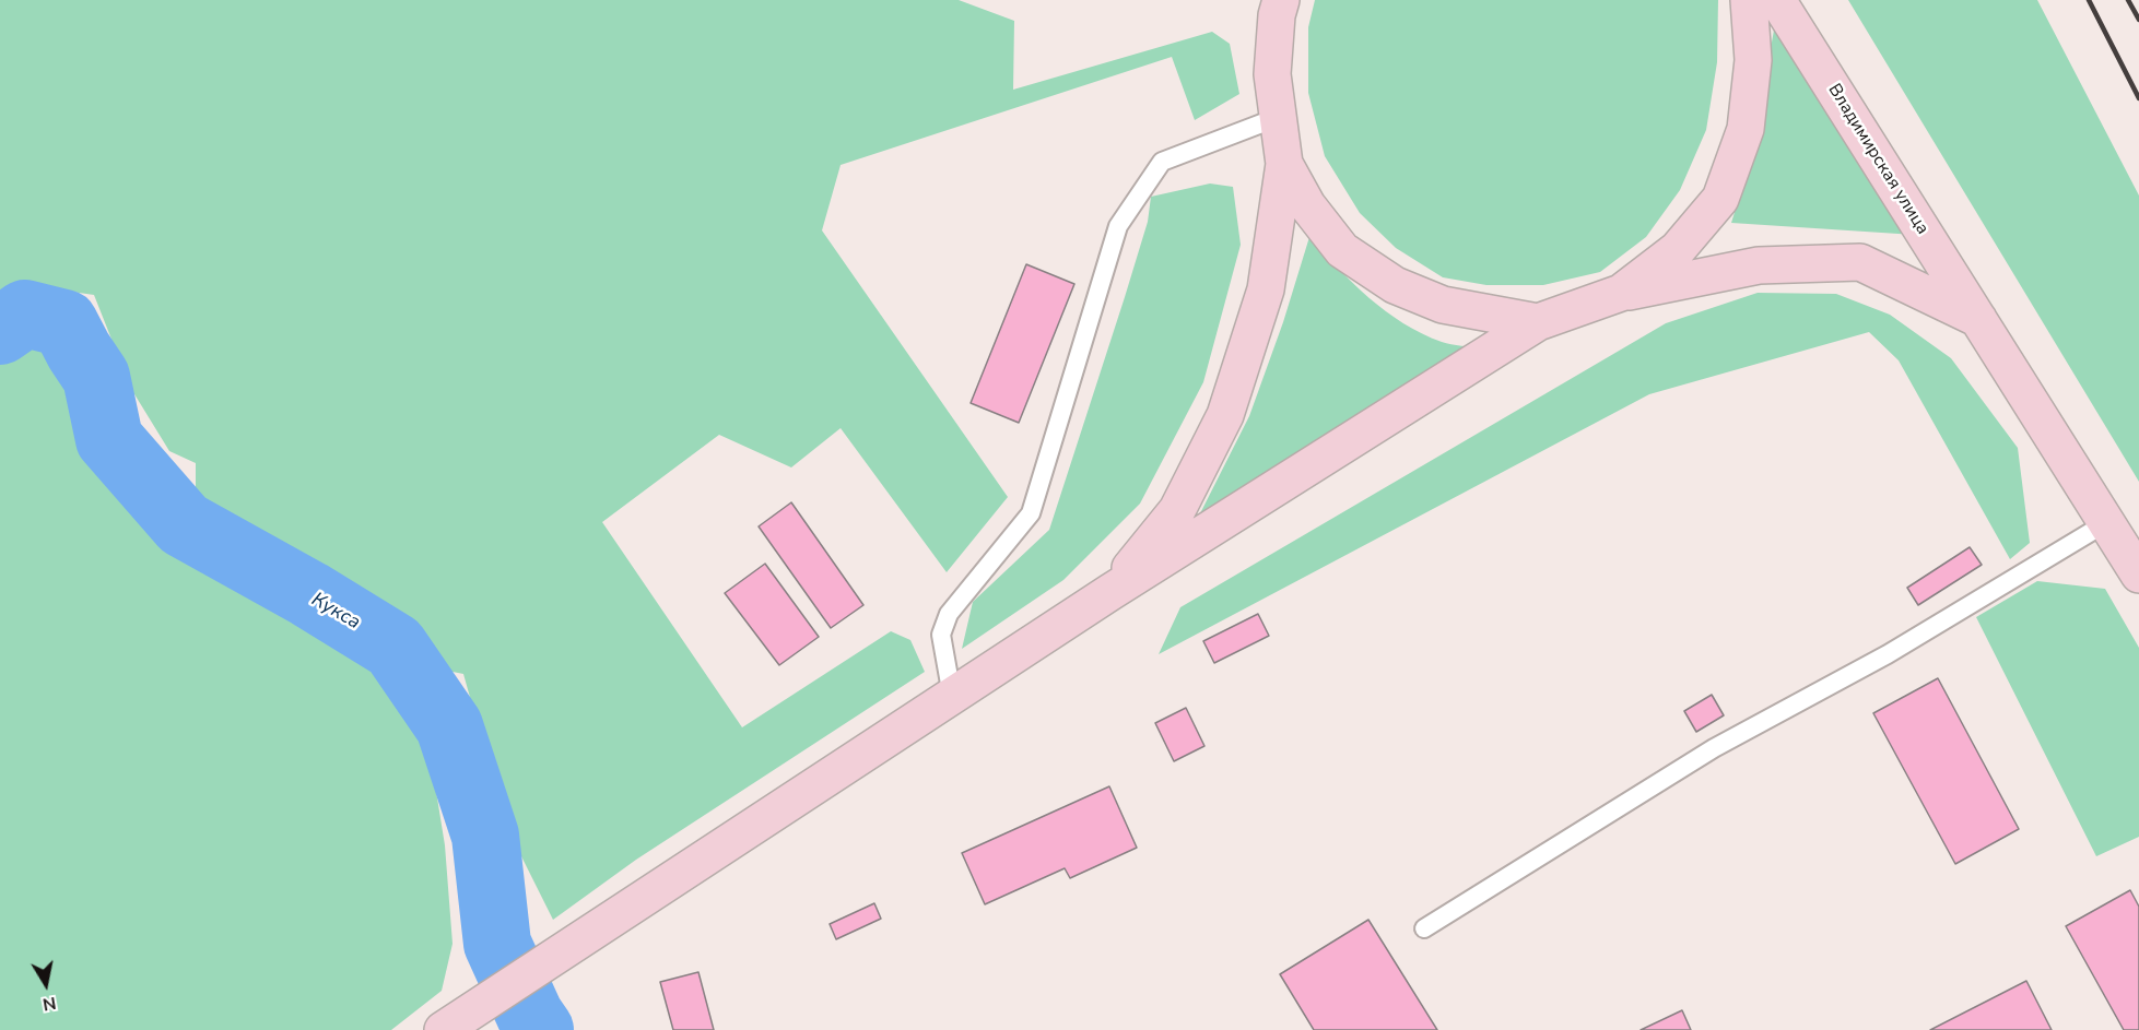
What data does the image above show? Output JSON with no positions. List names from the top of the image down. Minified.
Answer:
{"streets":{"main road":["Владимирская улица"]},"water":["Кукса"],"north":"bottom"}
